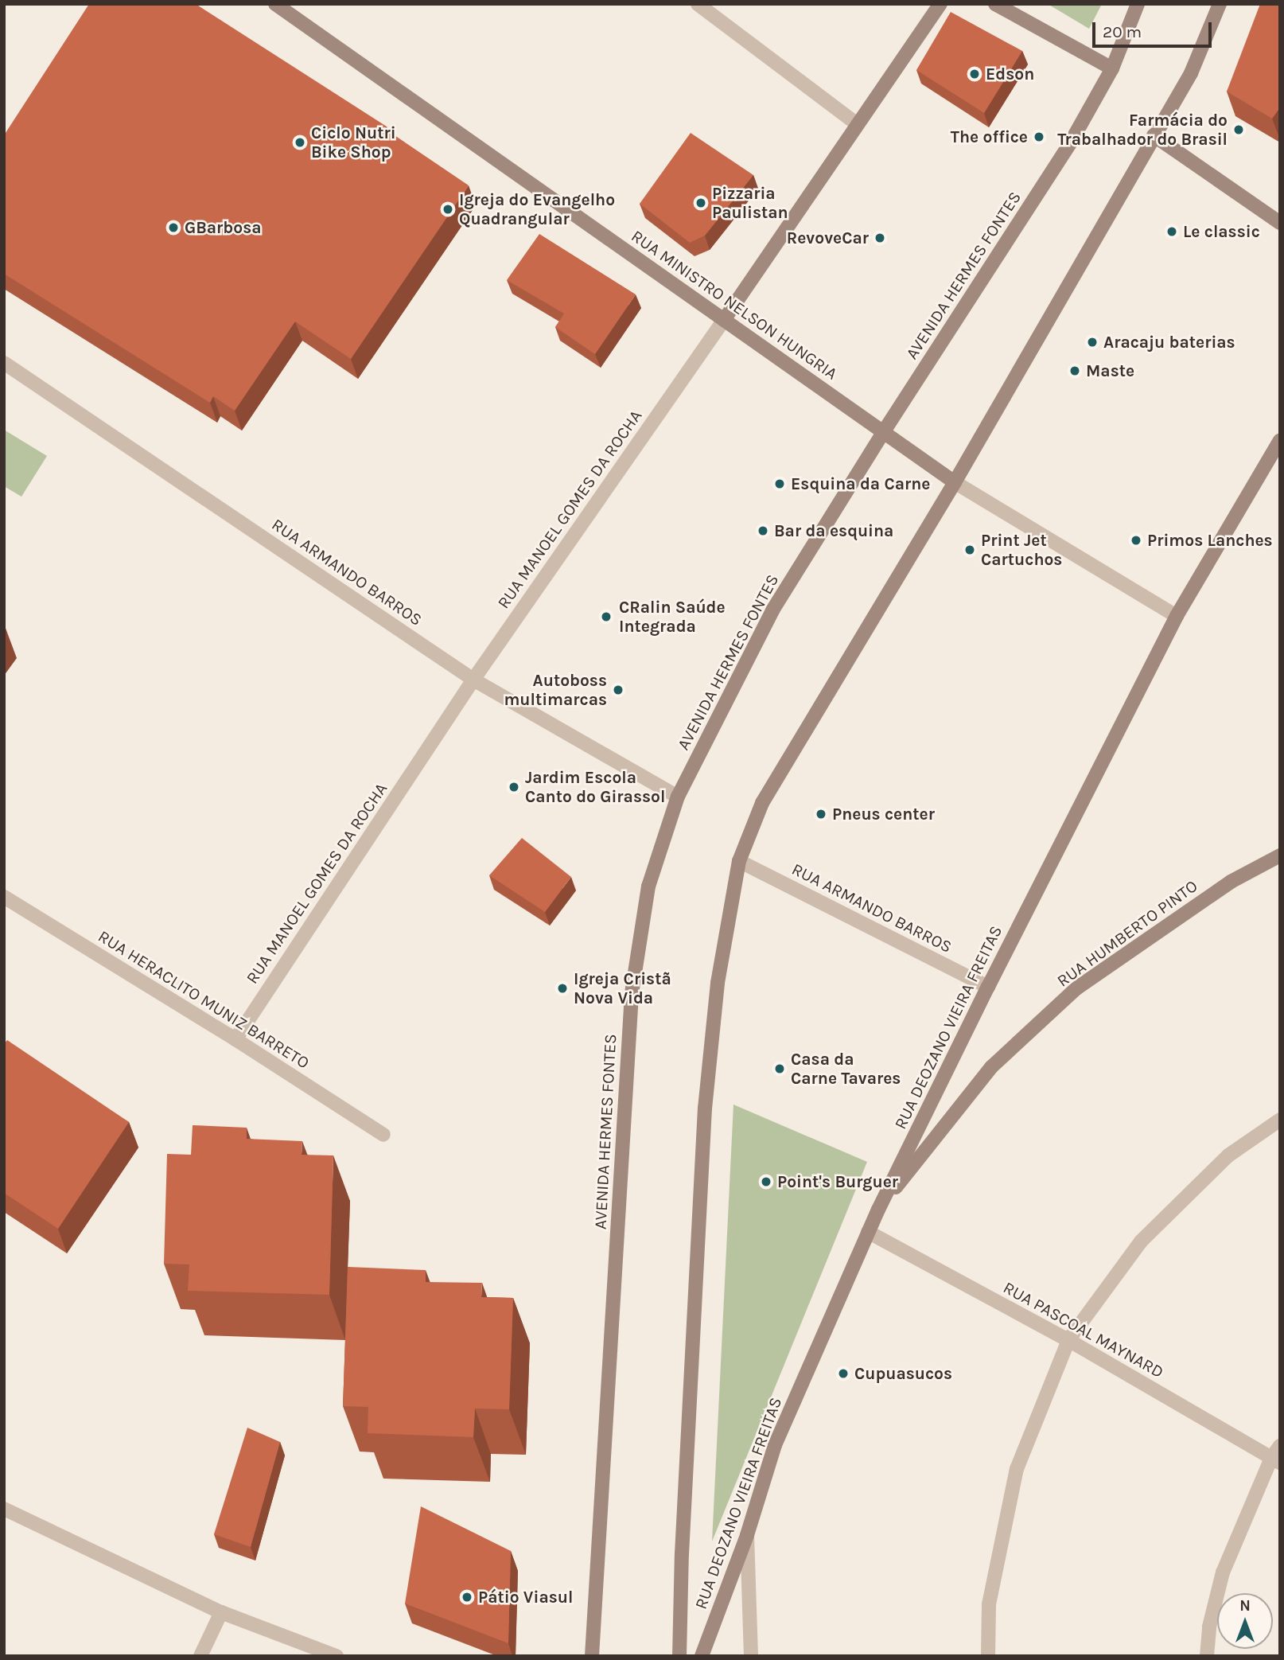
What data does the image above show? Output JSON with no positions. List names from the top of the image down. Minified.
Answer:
{"streets":{"main road":["AVENIDA HERMES FONTES","RUA MINISTRO NELSON HUNGRIA","RUA MANOEL GOMES DA ROCHA","RUA HUMBERTO PINTO","RUA DEOZANO VIEIRA FREITAS"],"street":["RUA ARMANDO BARROS","RUA HERACLITO MUNIZ BARRETO","RUA PASCOAL MAYNARD"]},"crossings":[["AVENIDA HERMES FONTES","RUA MINISTRO NELSON HUNGRIA"],["AVENIDA HERMES FONTES","RUA ARMANDO BARROS"],["RUA MINISTRO NELSON HUNGRIA","RUA MANOEL GOMES DA ROCHA"],["RUA MANOEL GOMES DA ROCHA","RUA ARMANDO BARROS"],["RUA MANOEL GOMES DA ROCHA","RUA HERACLITO MUNIZ BARRETO"],["RUA ARMANDO BARROS","RUA DEOZANO VIEIRA FREITAS"],["RUA HUMBERTO PINTO","RUA DEOZANO VIEIRA FREITAS"],["RUA DEOZANO VIEIRA FREITAS","RUA PASCOAL MAYNARD"]],"places":["Edson","Farmácia do Trabalhador do Brasil","The office","Ciclo Nutri Bike Shop","Pizzaria Paulistan","Igreja do Evangelho Quadrangular","GBarbosa","Le classic","RevoveCar","Aracaju baterias","Maste","Esquina da Carne","Bar da esquina","Primos Lanches","Print Jet Cartuchos","CRalin Saúde Integrada","Autoboss multimarcas","Jardim Escola Canto do Girassol","Pneus center","Igreja Cristã Nova Vida","Casa da Carne Tavares","Point's Burguer","Cupuasucos","Pátio Viasul"],"scale_bar":"20 m","north":"top"}
